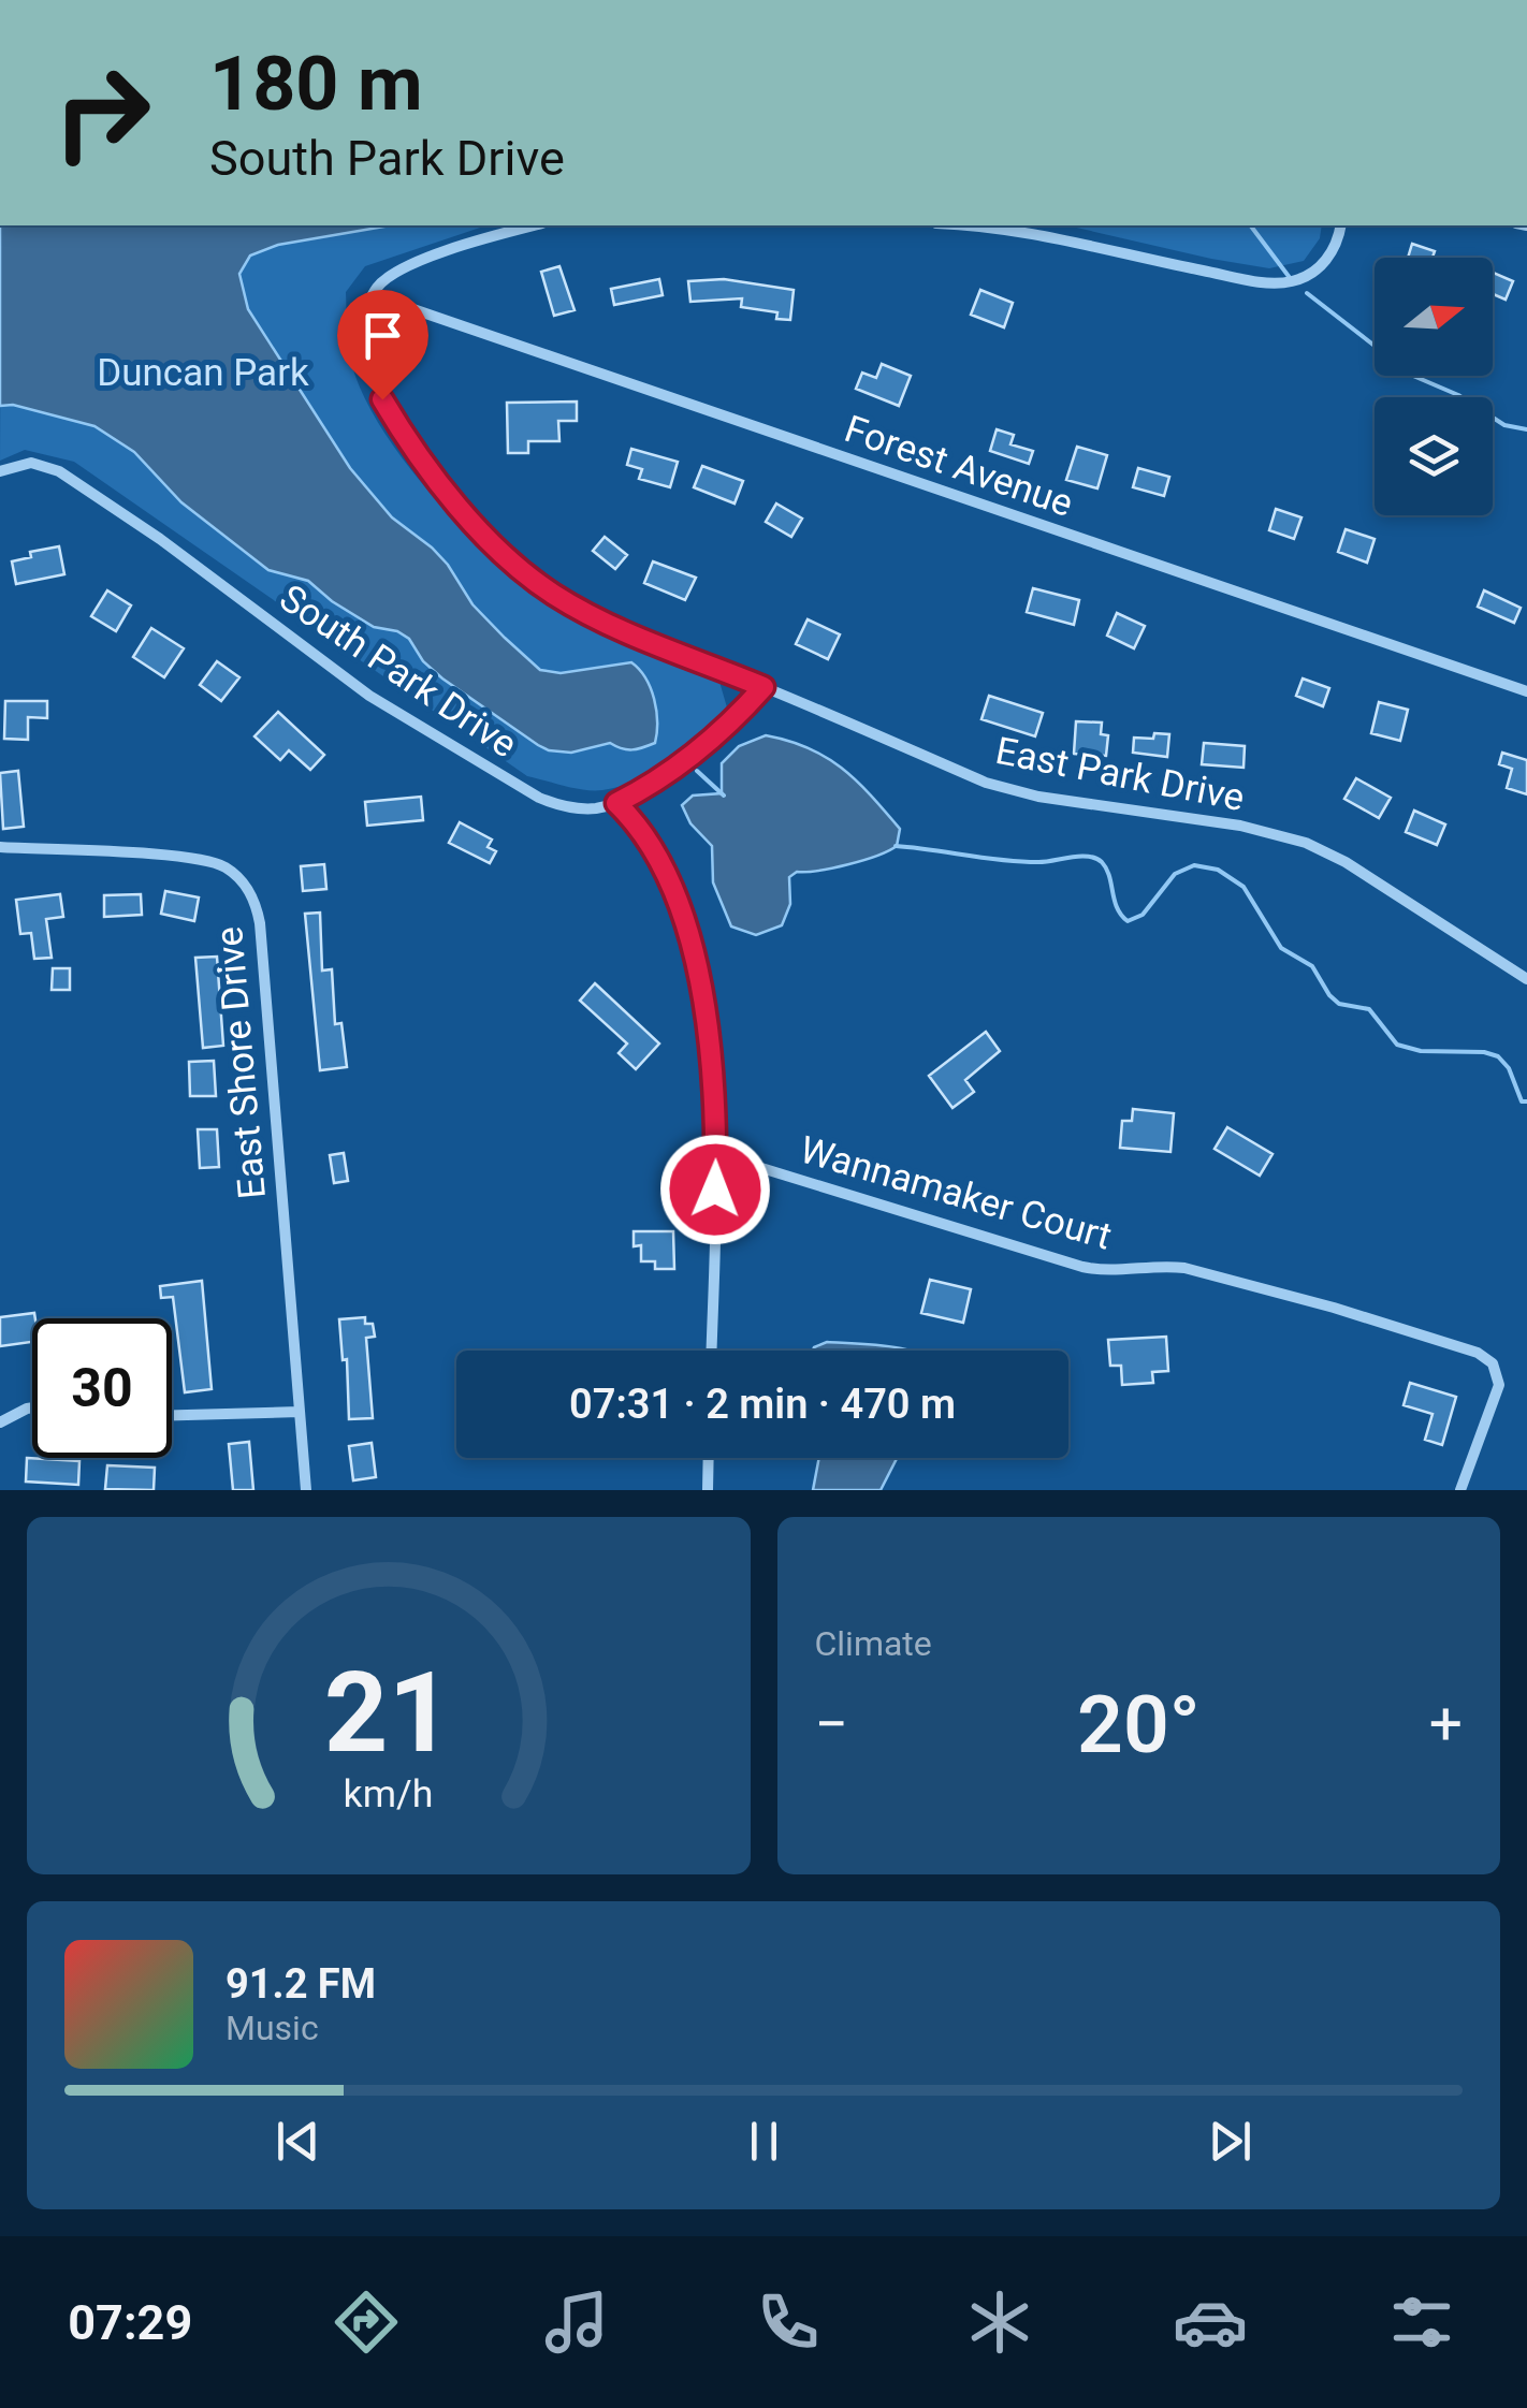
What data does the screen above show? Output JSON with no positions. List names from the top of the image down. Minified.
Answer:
{"streets":{"street":["Forest Avenue","South Park Drive","East Park Drive","East Shore Drive","Wannamaker Court"]},"crossings":[["Forest Avenue","East Park Drive"],["South Park Drive","East Park Drive"]],"parks":["Duncan Park"],"north":"right","page":{"turn":["180 m","South Park Drive"],"limit":"30","trip":"07:31 · 2 min · 470 m","tile":"Climate","heat":["−","20°","+"],"song":["91.2 FM","Music"],"tabs":"07:29","gauge":["21","km/h"]}}
